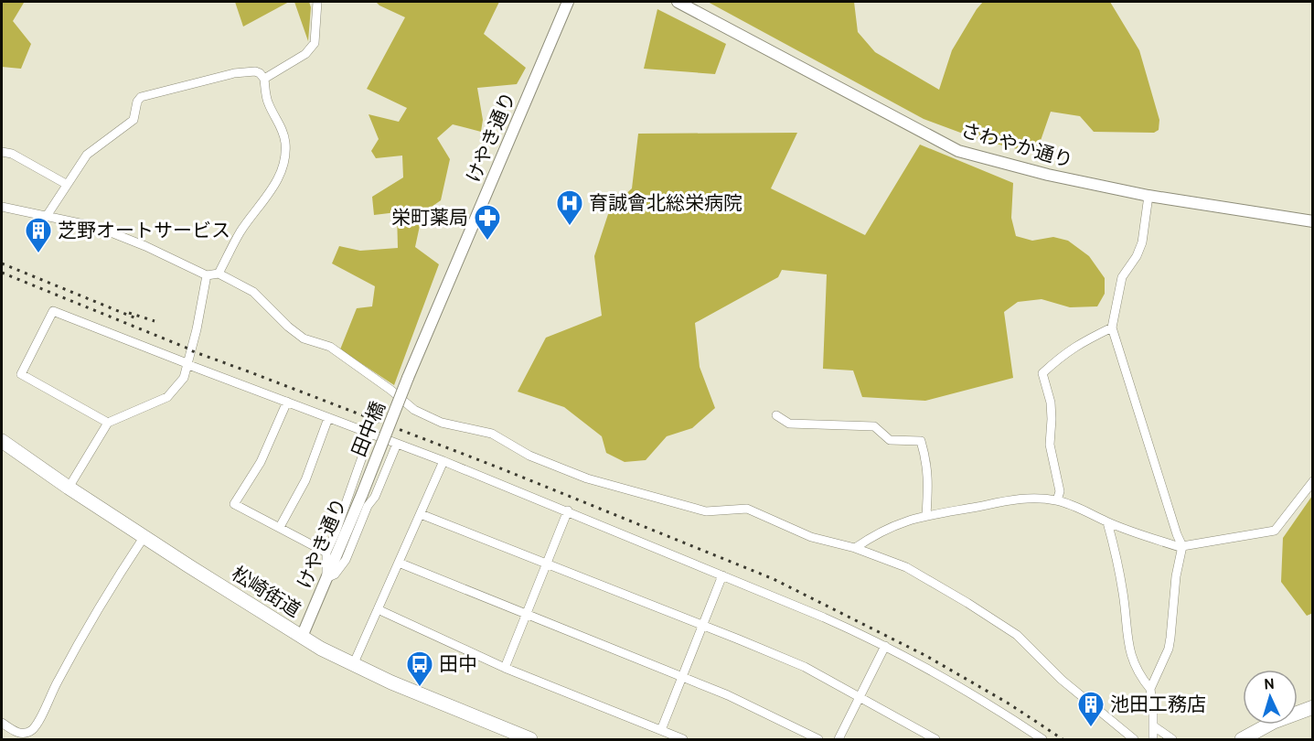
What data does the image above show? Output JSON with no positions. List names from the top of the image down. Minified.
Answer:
{"streets":{"main road":["松崎街道"],"street":["けやき通り","さわやか通り","田中橋"]},"crossings":[["けやき通り","田中橋"],["けやき通り","松崎街道"]],"places":{"hospital":["育誠會北総栄病院"],"pharmacy":["栄町薬局"],"building":["芝野オートサービス","池田工務店"],"bus stop":["田中"]},"north":"top"}
